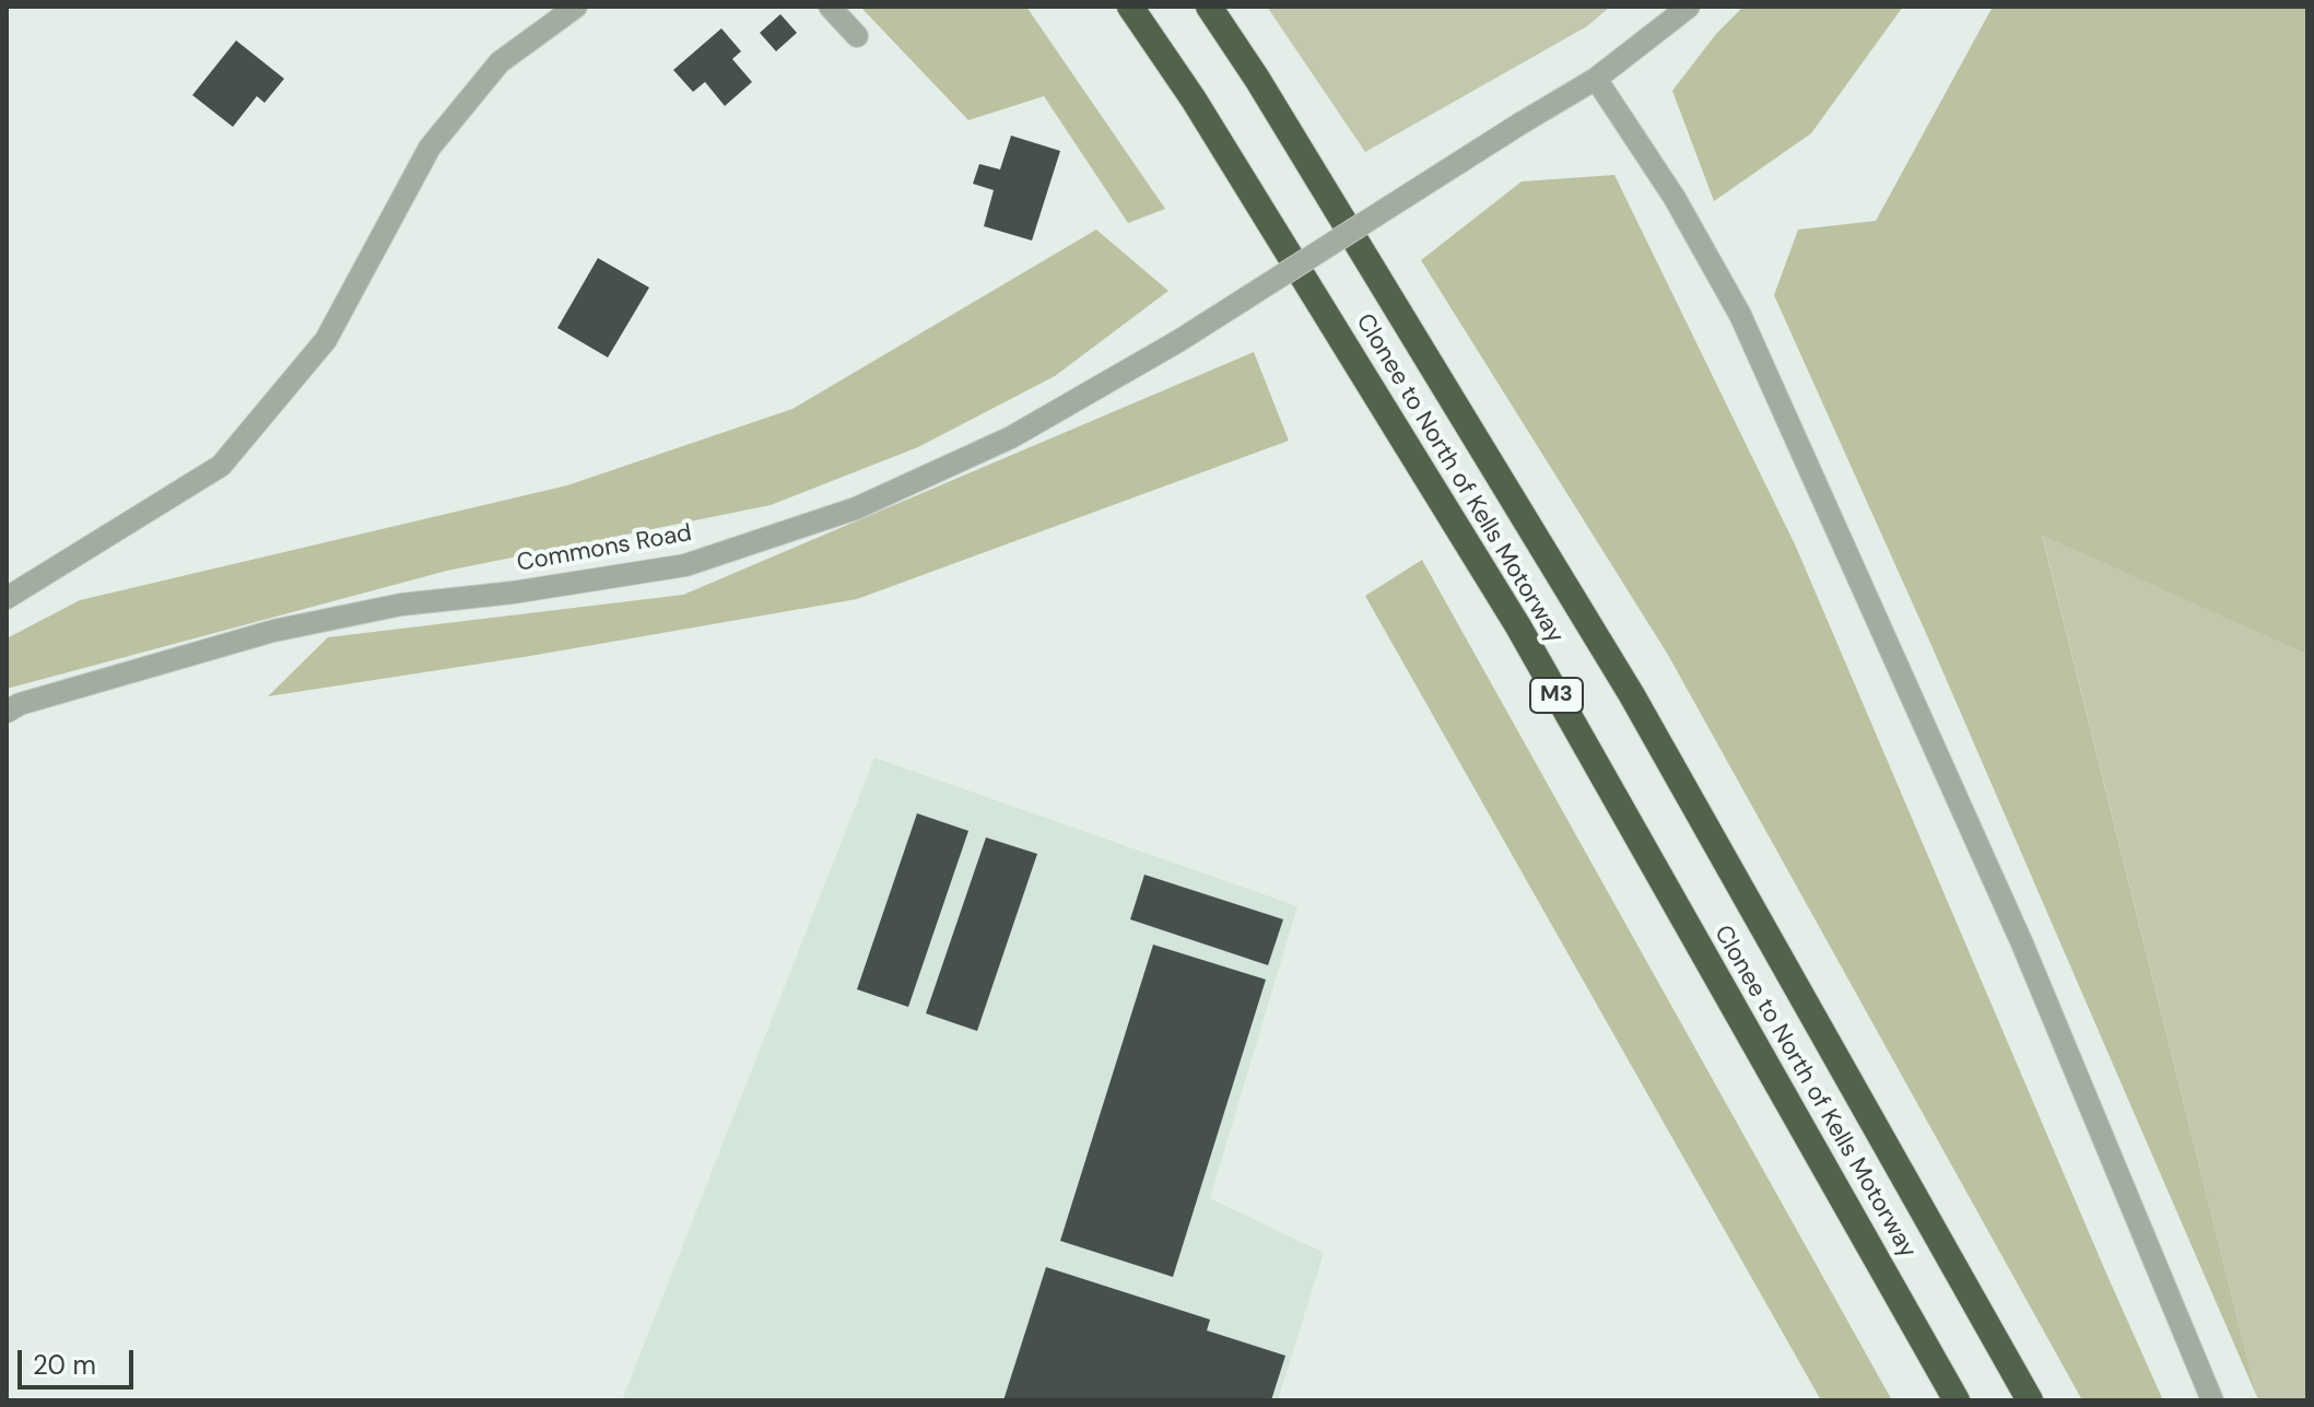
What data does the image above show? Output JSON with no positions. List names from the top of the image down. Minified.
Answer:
{"streets":{"highway":["Clonee to North of Kells Motorway","M3"],"street":["Commons Road"]},"scale_bar":"20 m"}
